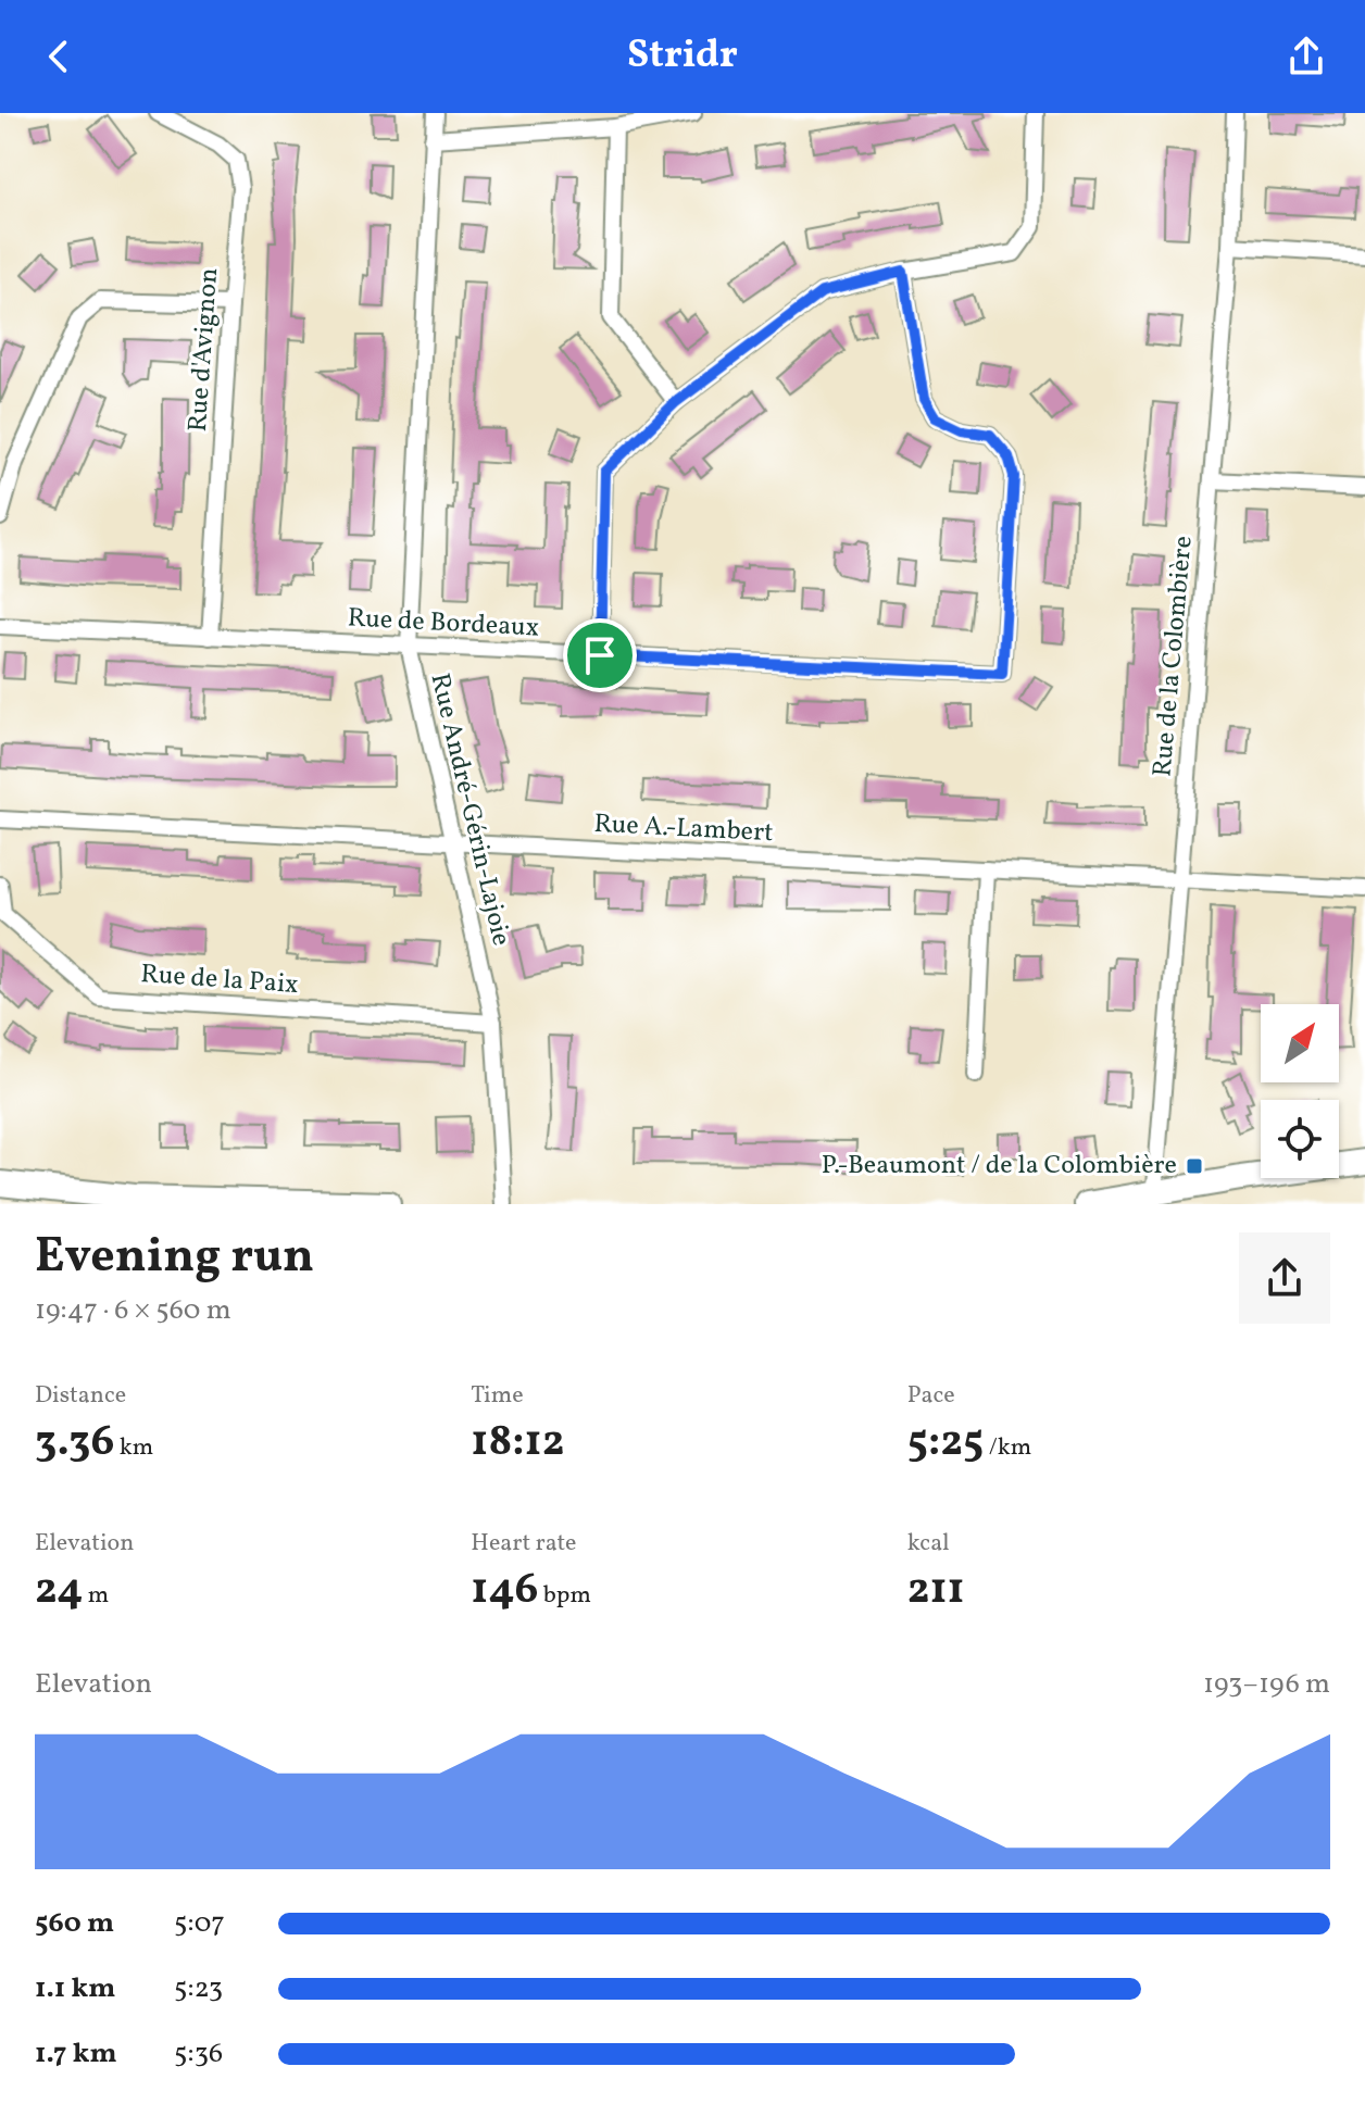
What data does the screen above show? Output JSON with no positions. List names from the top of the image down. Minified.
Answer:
{"streets":{"street":["Rue d'Avignon","Rue de Bordeaux","Rue de la Colombière","Rue André-Gérin-Lajoie","Rue A.-Lambert","Rue de la Paix"]},"crossings":[["Rue d'Avignon","Rue de Bordeaux"],["Rue de Bordeaux","Rue André-Gérin-Lajoie"],["Rue de la Colombière","Rue A.-Lambert"],["Rue André-Gérin-Lajoie","Rue A.-Lambert"],["Rue André-Gérin-Lajoie","Rue de la Paix"]],"places":{"transit":["P.-Beaumont / de la Colombière"]},"north":"top right","page":{"header":"Stridr","heading":["Evening run","19:47 · 6 × 560 m"],"stats":[["Distance","3.36 km"],["Time","18:12"],["Pace","5:25 /km"],["Elevation","24 m"],["Heart rate","146 bpm"],["kcal","211"]],"chart":["Elevation","193–196 m"],"list":[{"name":"560 m","note":"5:07"},{"name":"1.1 km","note":"5:23"},{"name":"1.7 km","note":"5:36"}]}}
